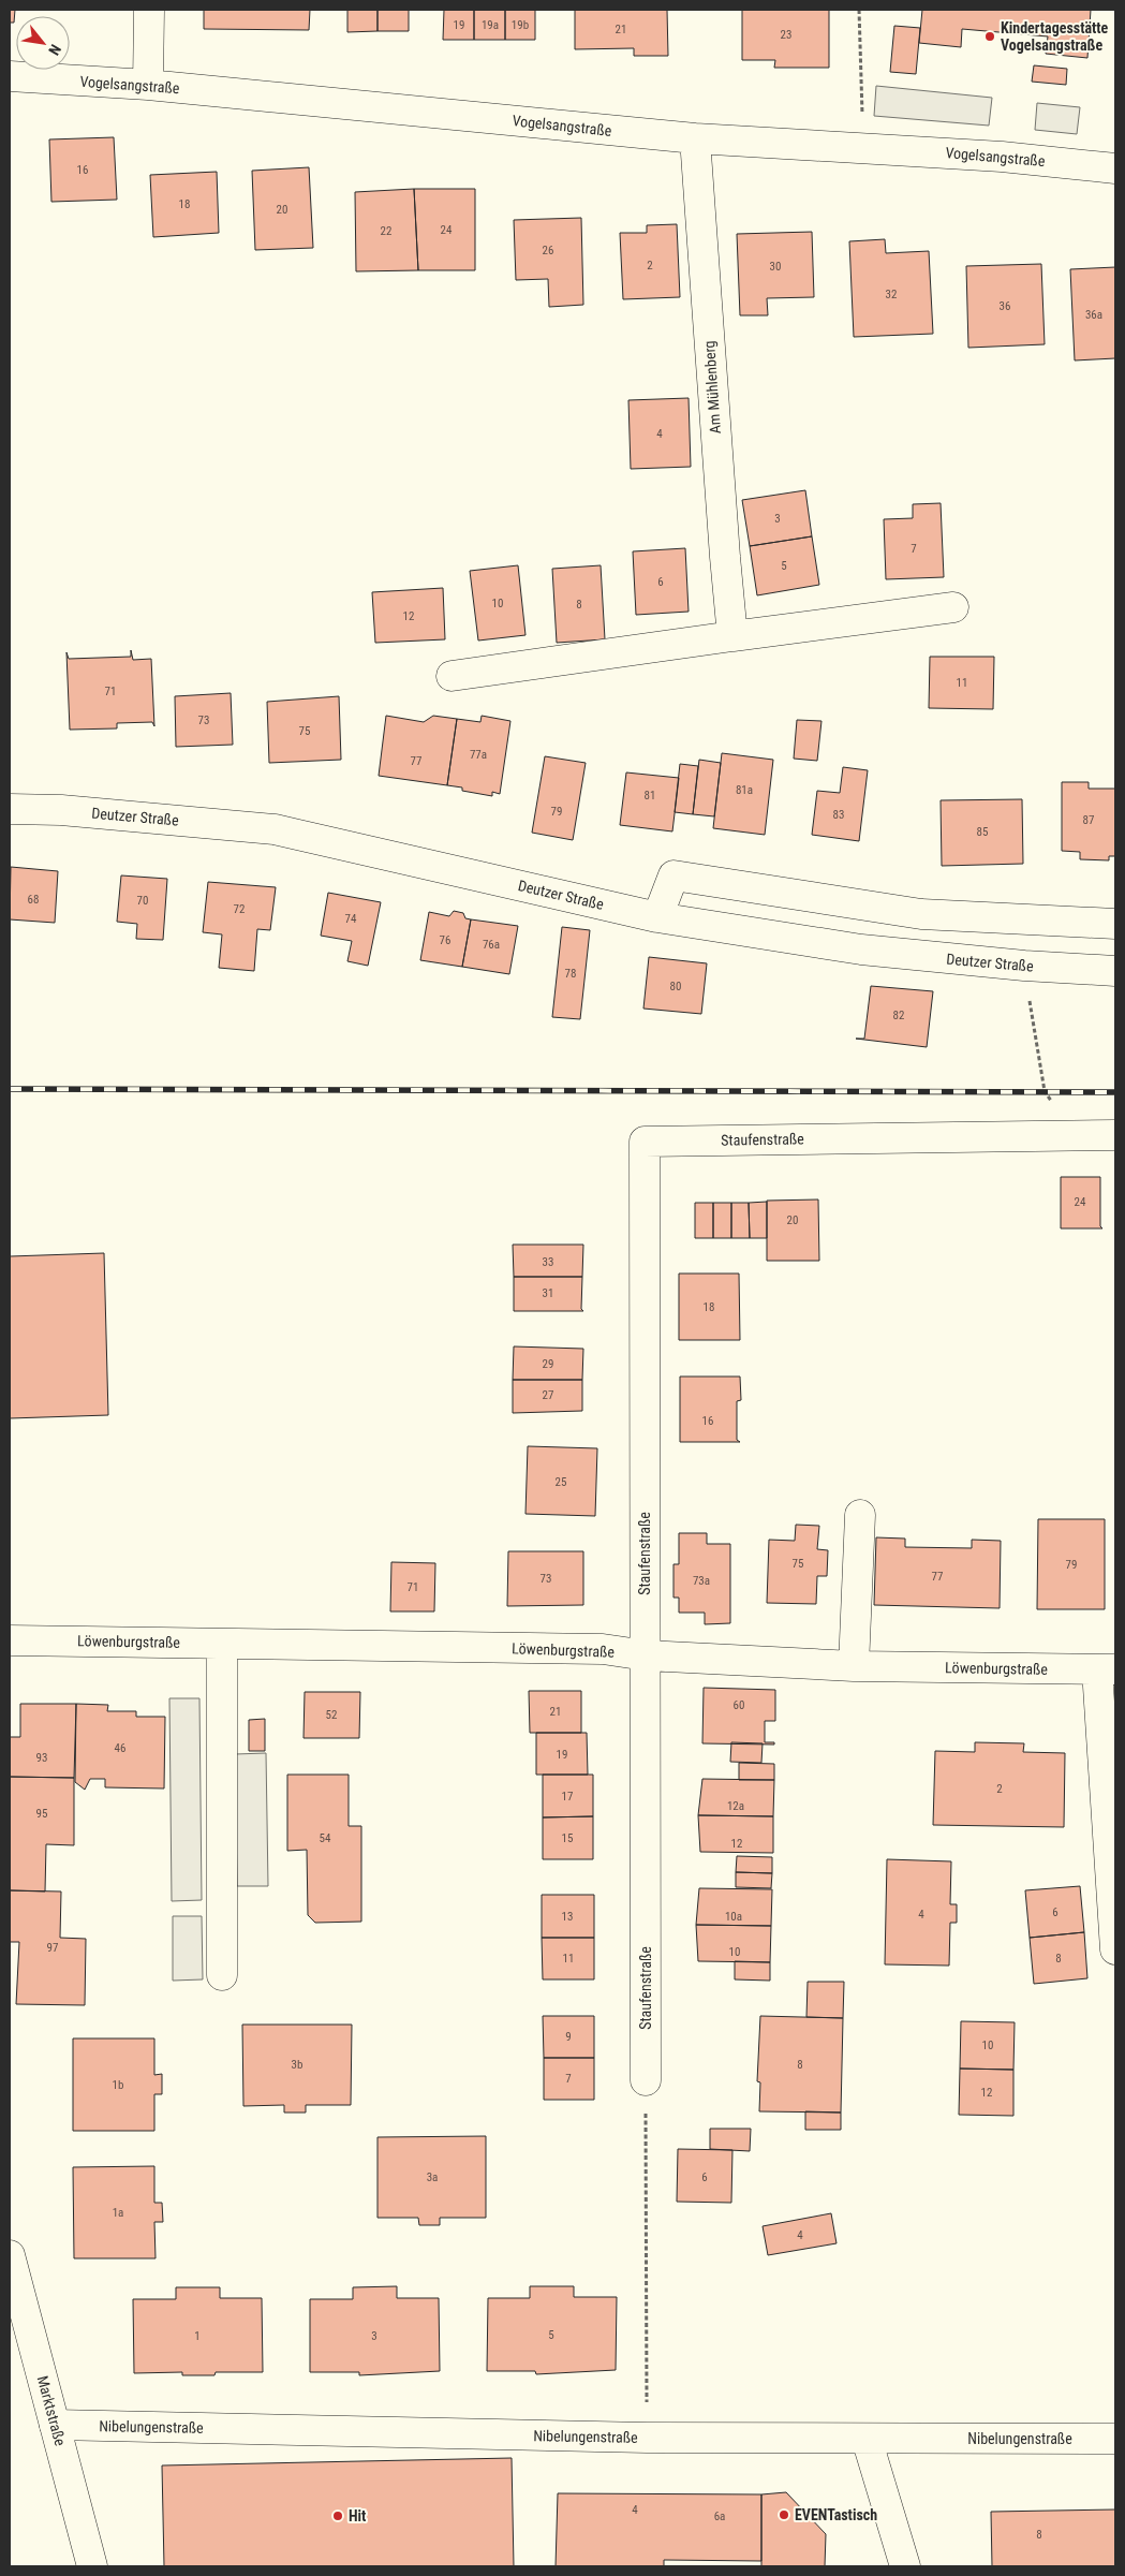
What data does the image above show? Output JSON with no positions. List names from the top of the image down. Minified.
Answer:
{"streets":{"street":["Vogelsangstraße","Am Mühlenberg","Deutzer Straße","Staufenstraße","Löwenburgstraße","Marktstraße","Nibelungenstraße"]},"crossings":[["Vogelsangstraße","Am Mühlenberg"],["Staufenstraße","Löwenburgstraße"],["Marktstraße","Nibelungenstraße"]],"places":["Kindertagesstätte Vogelsangstraße","EVENTastisch","Hit"],"house_numbers":["19","19a","19b","21","23","16","18","20","24","22","26","2","30","32","36","36a","4","3","7","5","6","10","8","12","11","71","73","75","77a","77","81a","81","79","83","87","85","68","70","72","74","76","76a","78","80","82","24","20","33","31","18","29","27","16","25","75","79","77","73","73a","71","60","21","52","46","19","93","2","17","12a","95","54","15","12","6","4","13","10a","97","10","11","8","9","10","3b","8","7","1b","12","3a","6","1a","4","5","1","3","4","6a","8"],"north":"bottom right"}
